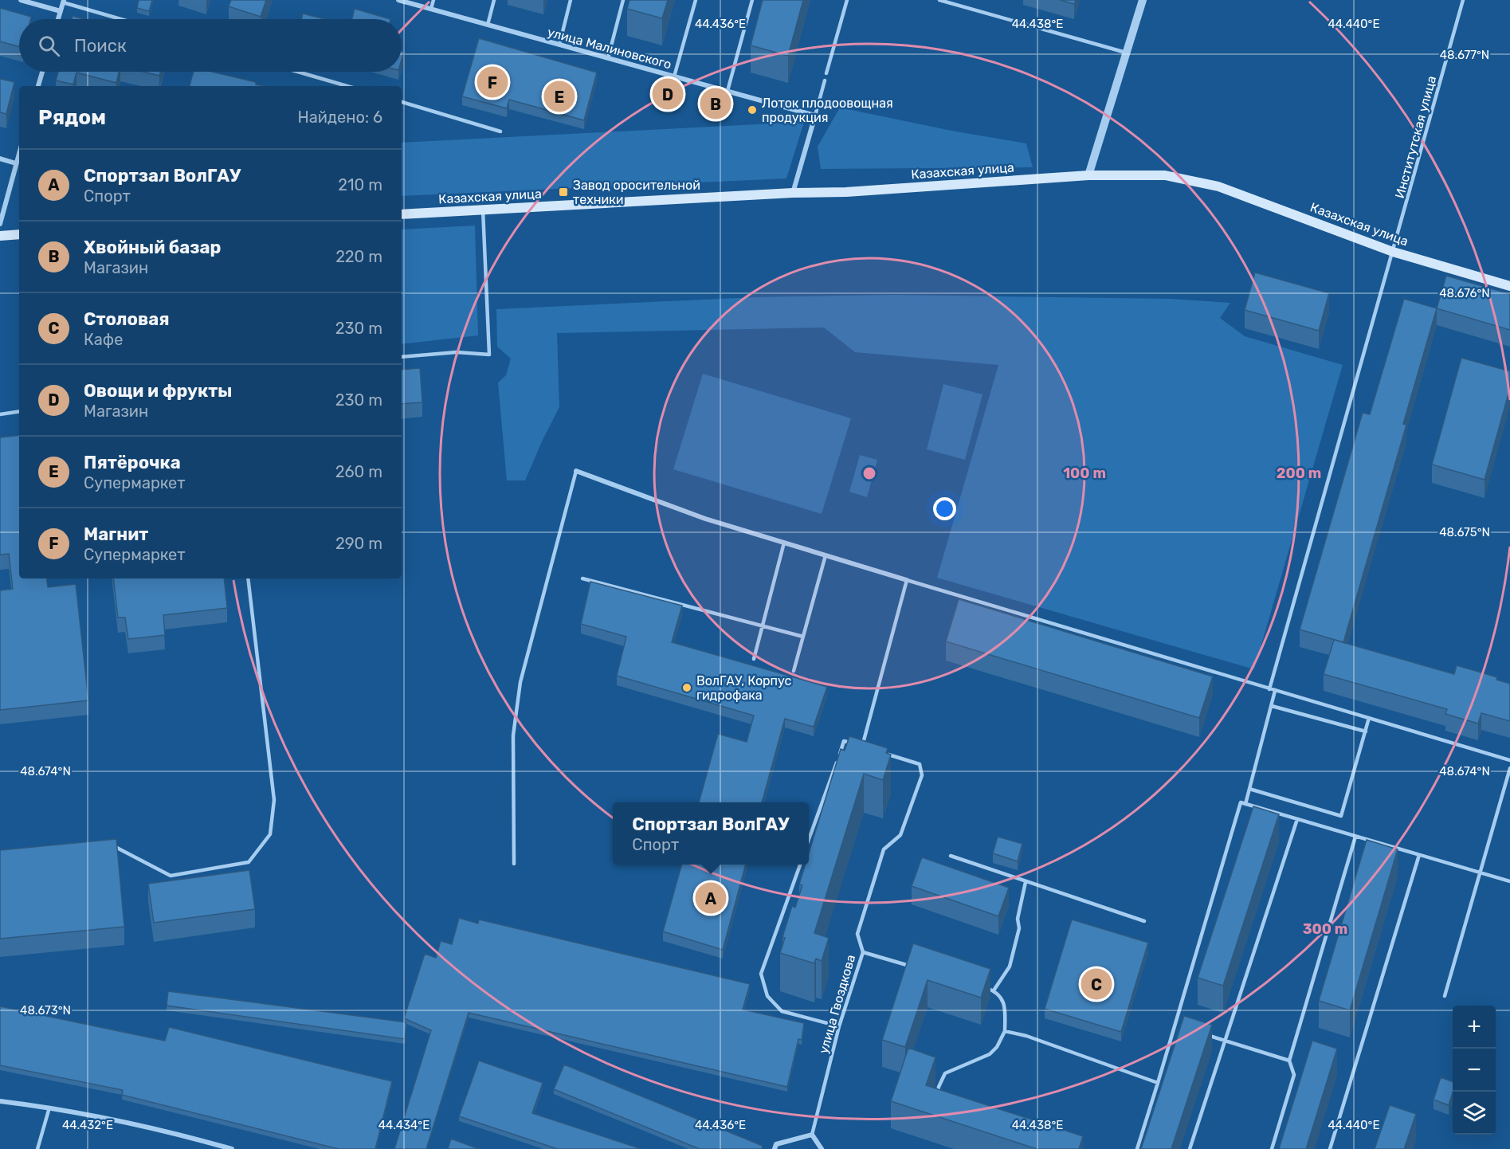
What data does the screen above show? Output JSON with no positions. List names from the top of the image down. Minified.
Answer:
{"streets":{"main road":["Казахская улица"],"street":["улица Малиновского"],"lane":["Институтская улица","улица Гвоздкова"]},"crossings":[["Институтская улица","Казахская улица"]],"places":{"other":["Лоток плодоовощная продукция","ВолГАУ, Корпус гидрофака"],"transit":["Завод оросительной техники"]},"page":{"search":"Поиск","pins":["F","D","E","B","A","C"],"heading":["Рядом","Найдено: 6"],"list":[{"mark":"A","name":"Спортзал ВолГАУ","note":"Спорт","value":"210 m"},{"mark":"B","name":"Хвойный базар","note":"Магазин","value":"220 m"},{"mark":"C","name":"Столовая","note":"Кафе","value":"230 m"},{"mark":"D","name":"Овощи и фрукты","note":"Магазин","value":"230 m"},{"mark":"E","name":"Пятёрочка","note":"Супермаркет","value":"260 m"},{"mark":"F","name":"Магнит","note":"Супермаркет","value":"290 m"}],"popup":["Спортзал ВолГАУ","Спорт"],"map_buttons":["+","−"]},"coordinates":["44.436°E","44.438°E","44.440°E","48.677°N","48.676°N","48.675°N","48.674°N","48.673°N","44.432°E","44.434°E"],"rings":["100 m","200 m","300 m"]}
